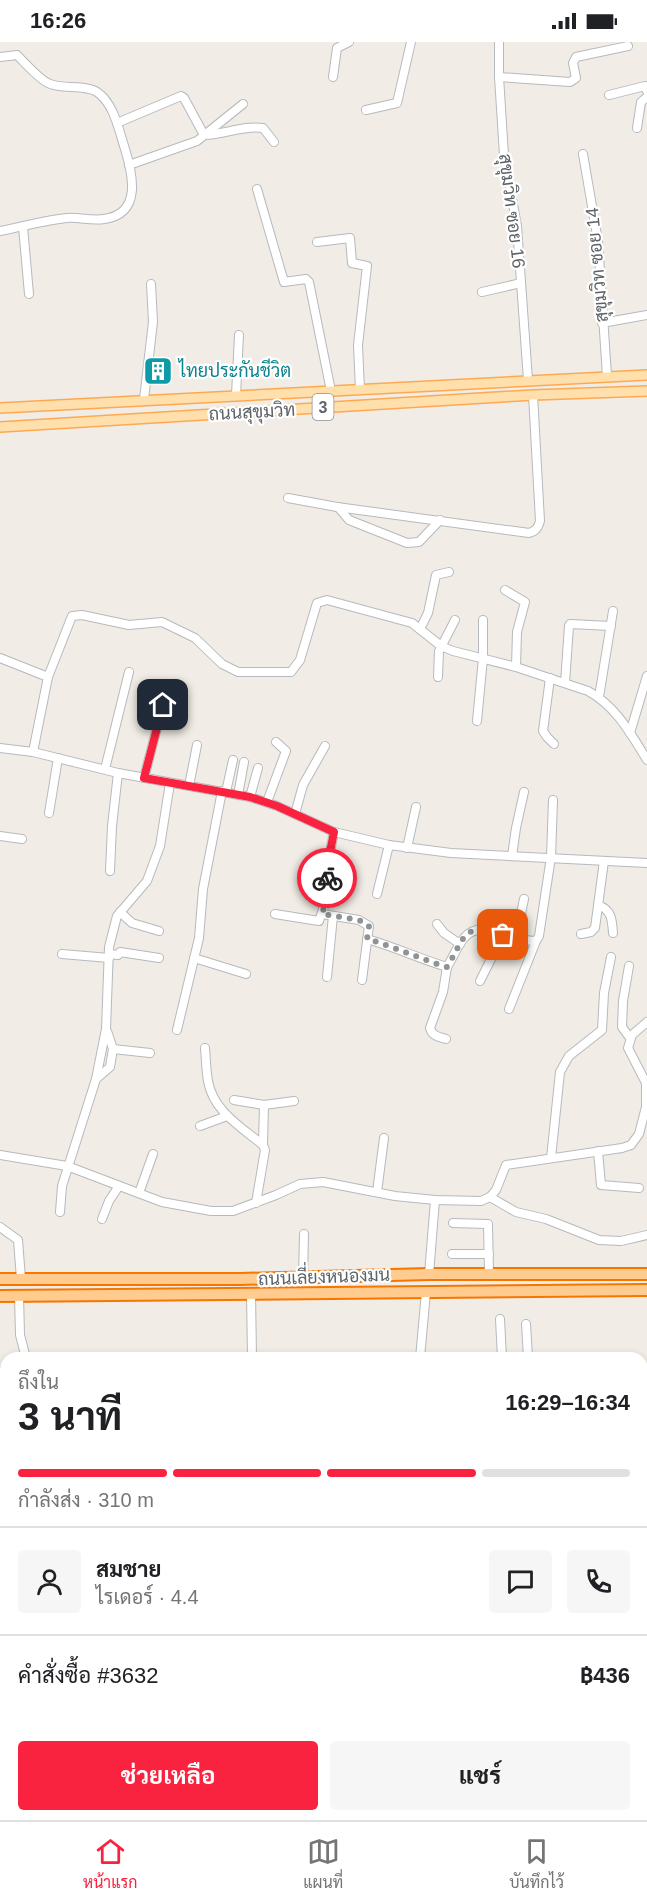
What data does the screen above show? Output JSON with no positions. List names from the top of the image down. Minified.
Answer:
{"streets":{"highway":["ถนนเลี่ยงหนองมน"],"main road":["3","ถนนสุขุมวิท"],"street":["สุขุมวิท ซอย 16","สุขุมวิท ซอย 14"]},"crossings":[["สุขุมวิท ซอย 16","ถนนสุขุมวิท"],["สุขุมวิท ซอย 14","ถนนสุขุมวิท"]],"places":{"building":["ไทยประกันชีวิต"]},"page":{"status":"16:26","heading":["3 นาที","ถึงใน","16:29–16:34"],"panel":["สมชาย","ไรเดอร์ · 4.4","คำสั่งซื้อ #3632","฿436"],"bar":"กำลังส่ง · 310 m","buttons":["ช่วยเหลือ","แชร์"],"tabs":["หน้าแรก","แผนที่","บันทึกไว้"]}}
